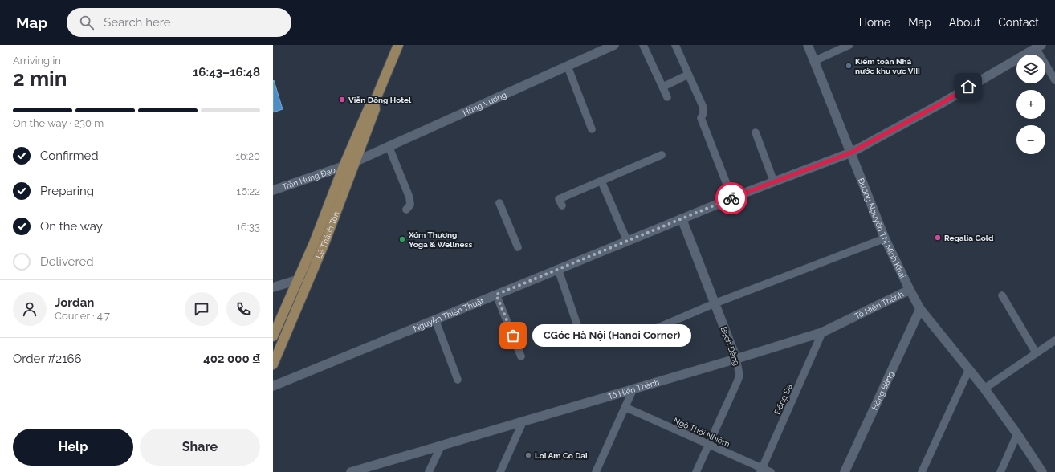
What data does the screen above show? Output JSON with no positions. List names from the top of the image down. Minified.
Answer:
{"streets":{"main road":["Lê Thánh Tôn"],"street":["Hùng Vương","Trần Hưng Đạo","Đường Nguyễn Thị Minh Khai","Tô Hiến Thành","Nguyễn Thiện Thuật","Bạch Đằng","Hồng Bàng","Đống Đa","Ngô Thời Nhiệm"]},"crossings":[["Hùng Vương","Lê Thánh Tôn"],["Trần Hưng Đạo","Lê Thánh Tôn"],["Đường Nguyễn Thị Minh Khai","Tô Hiến Thành"],["Đường Nguyễn Thị Minh Khai","Nguyễn Thiện Thuật"],["Đường Nguyễn Thị Minh Khai","Hồng Bàng"],["Tô Hiến Thành","Bạch Đằng"],["Tô Hiến Thành","Đống Đa"],["Nguyễn Thiện Thuật","Bạch Đằng"],["Bạch Đằng","Ngô Thời Nhiệm"],["Đống Đa","Ngô Thời Nhiệm"]],"places":["Kiểm toán Nhà nước khu vực VIII","Viễn Đông Hotel","Regalia Gold","Xóm Thương Yoga & Wellness","CGóc Hà Nội (Hanoi Corner)","Loi Am Co Dai"],"page":{"header":"Map","search":"Search here","nav":["Home","Map","About","Contact"],"heading":["2 min","Arriving in","16:43–16:48"],"panel":["Jordan","Courier · 4.7","Order #2166","402 000 ₫"],"map_buttons":["+","−"],"bar":"On the way · 230 m","list":[["Confirmed","16:20"],["Preparing","16:22"],["On the way","16:33"],"Delivered"],"bubble":"CGóc Hà Nội (Hanoi Corner)","buttons":["Help","Share"]}}
